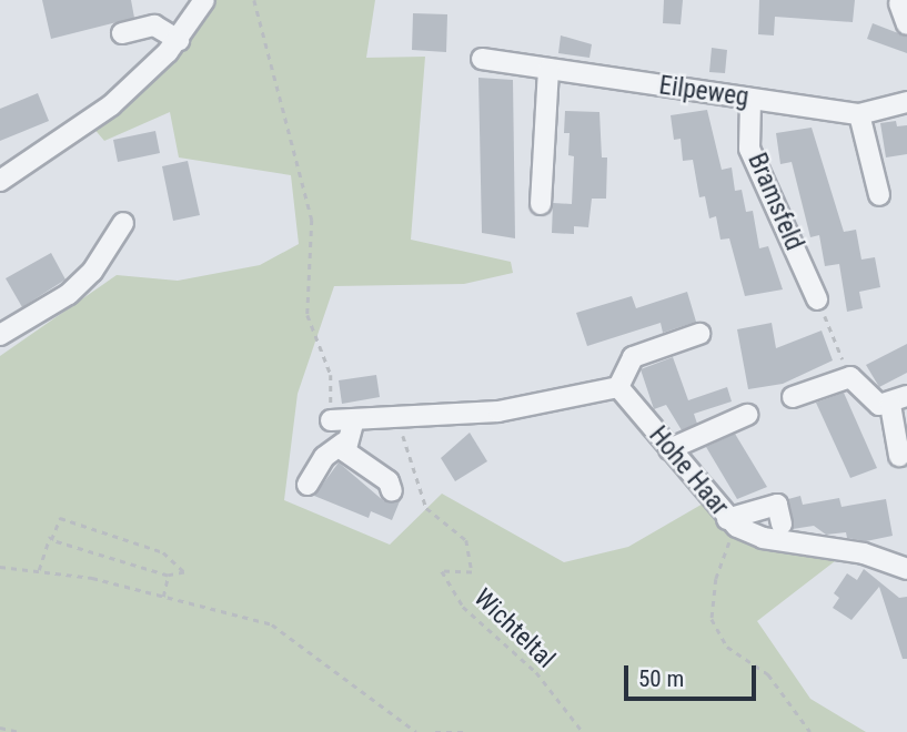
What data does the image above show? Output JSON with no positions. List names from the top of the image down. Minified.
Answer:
{"streets":{"street":["Eilpeweg","Bramsfeld","Hohe Haar"],"path":["Wichteltal"]},"crossings":[["Eilpeweg","Bramsfeld"]],"scale_bar":"50 m"}
